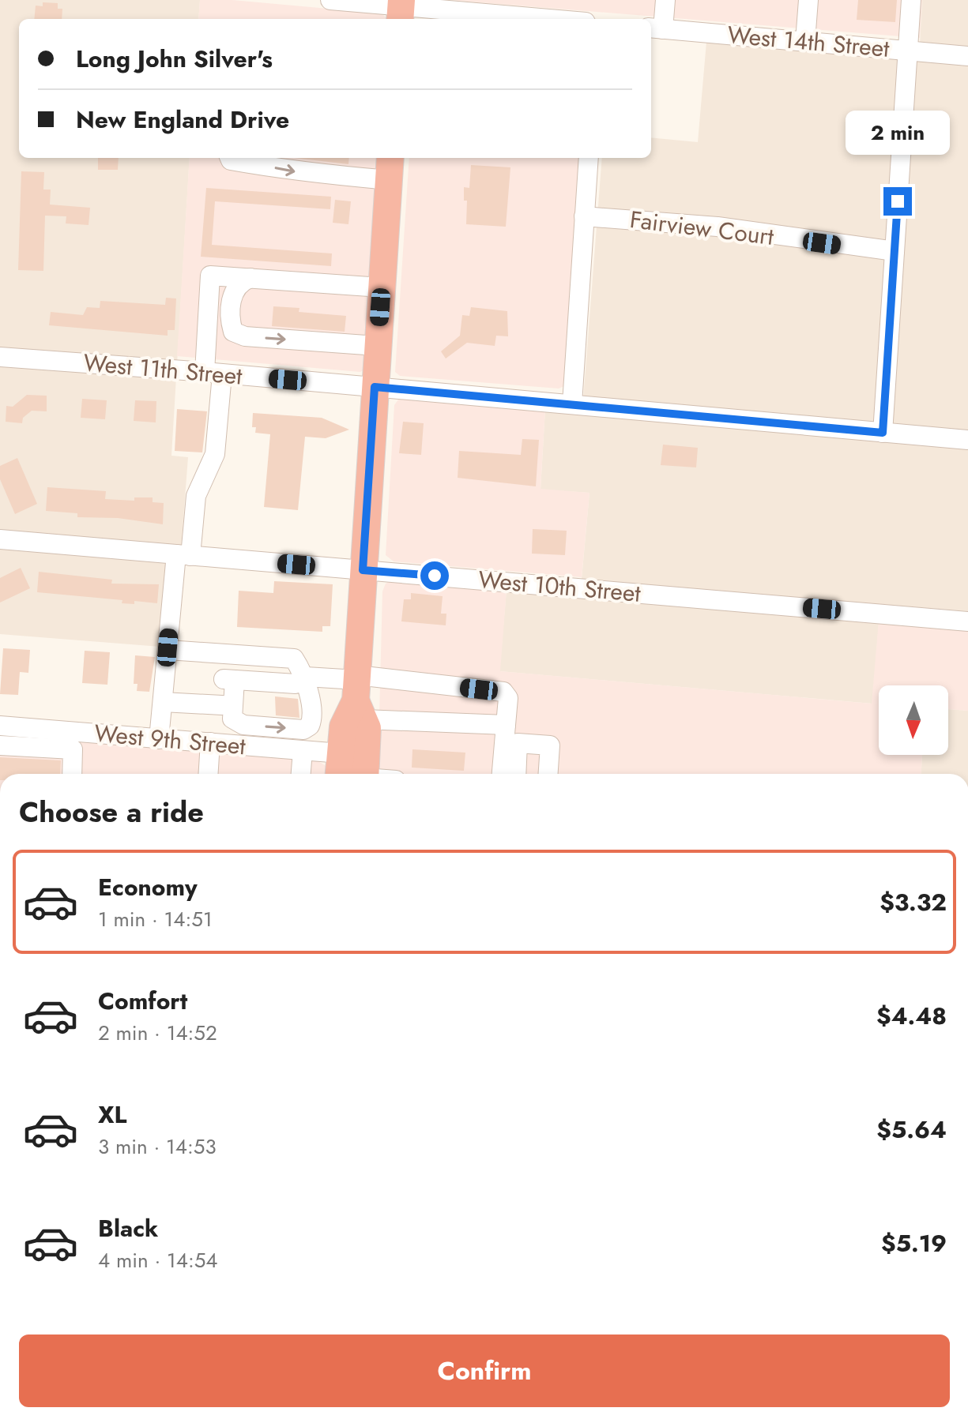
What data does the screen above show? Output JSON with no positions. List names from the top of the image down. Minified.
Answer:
{"streets":{"street":["West 14th Street","Fairview Court","West 11th Street","West 10th Street","West 9th Street"]},"north":"bottom","page":{"banner":["Long John Silver's","New England Drive"],"bubble":"2 min","heading":"Choose a ride","list":[{"name":"Economy","note":"1 min · 14:51","value":"$3.32"},{"name":"Comfort","note":"2 min · 14:52","value":"$4.48"},{"name":"XL","note":"3 min · 14:53","value":"$5.64"},{"name":"Black","note":"4 min · 14:54","value":"$5.19"}],"buttons":"Confirm"}}
